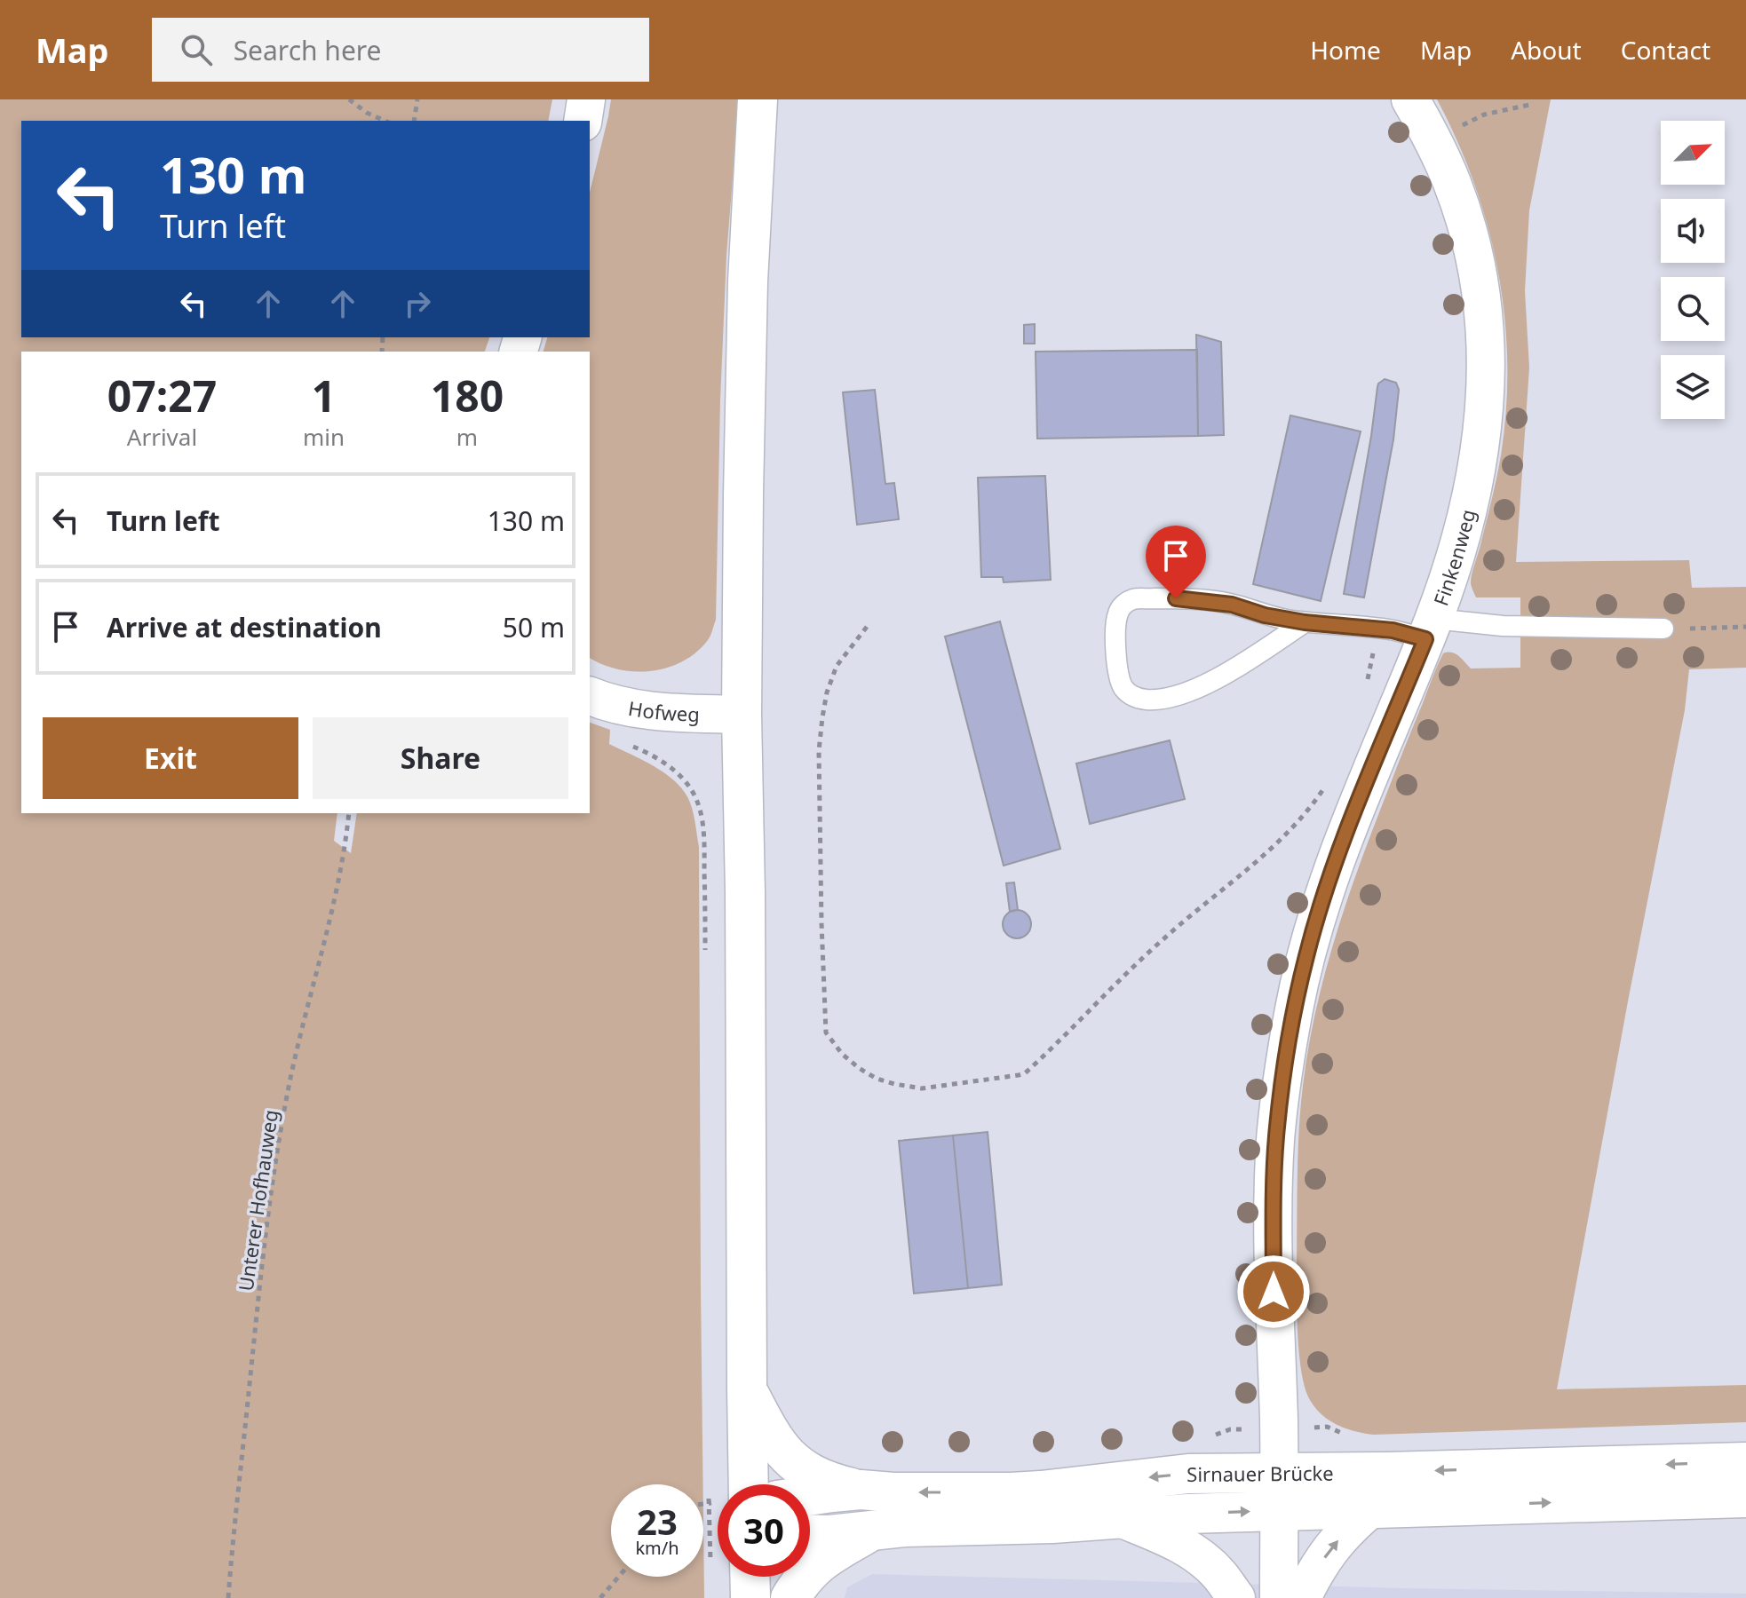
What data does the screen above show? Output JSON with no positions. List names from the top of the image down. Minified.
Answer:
{"streets":{"main road":["Sirnauer Brücke"],"street":["Finkenweg","Hofweg"],"path":["Unterer Hofhauweg"]},"crossings":[["Finkenweg","Sirnauer Brücke"]],"north":"top right","page":{"header":"Map","search":"Search here","nav":["Home","Map","About","Contact"],"turn":["130 m","Turn left"],"eta":["07:27","Arrival","1","min","180","m"],"list":[{"name":"Turn left","value":"130 m"},{"name":"Arrive at destination","value":"50 m"}],"buttons":["Exit","Share"],"speed":"23 km/h","limit":"30"}}
